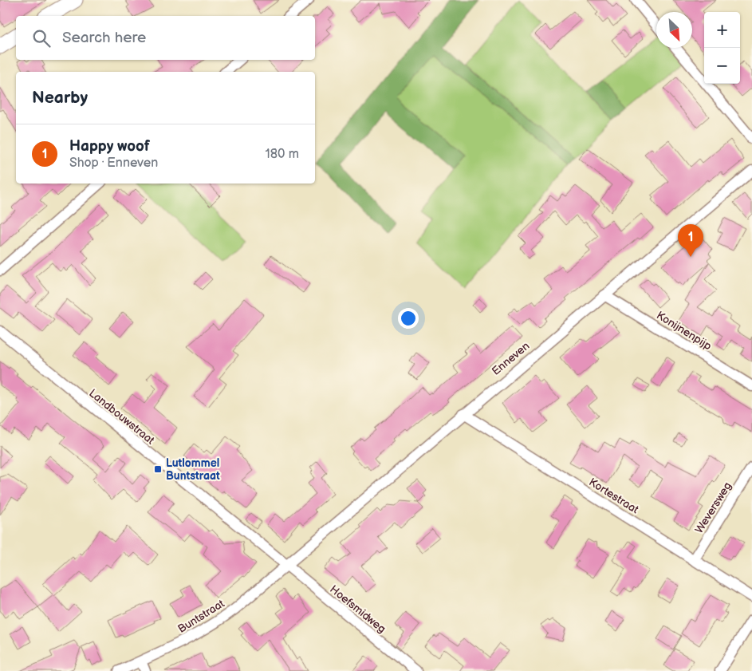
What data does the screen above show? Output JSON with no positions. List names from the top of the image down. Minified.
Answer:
{"streets":{"street":["Konijnenpijp","Enneven","Landbouwstraat","Kortestraat","Weversweg","Hoefsmidweg","Buntstraat"]},"crossings":[["Konijnenpijp","Enneven"],["Enneven","Landbouwstraat"],["Enneven","Kortestraat"],["Enneven","Hoefsmidweg"],["Enneven","Buntstraat"],["Landbouwstraat","Hoefsmidweg"],["Landbouwstraat","Buntstraat"],["Kortestraat","Weversweg"],["Hoefsmidweg","Buntstraat"]],"places":{"transit":["Lutlommel Buntstraat"]},"north":"bottom right","page":{"map_buttons":["+","−"],"search":"Search here","heading":"Nearby","list":[{"mark":"1","name":"Happy woof","note":"Shop · Enneven","value":"180 m"}],"pins":"1"}}
